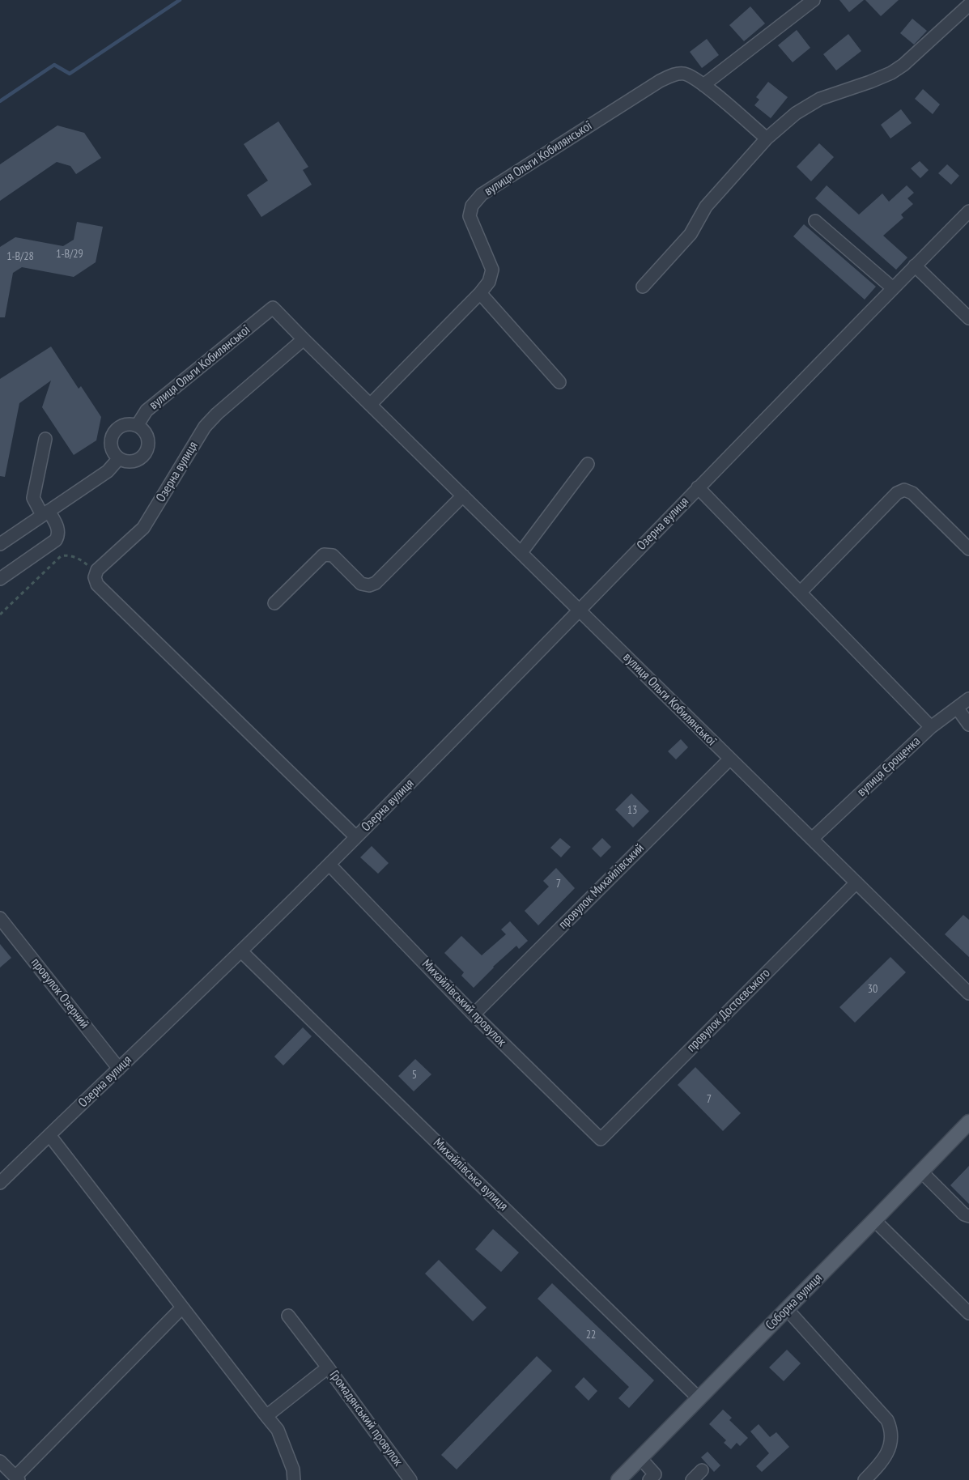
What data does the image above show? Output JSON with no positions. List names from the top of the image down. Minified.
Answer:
{"streets":{"main road":["Соборна вулиця"],"street":["вулиця Ольги Кобилянської","Озерна вулиця","вулиця Єрощенка","провулок Михайлівський","провулок Озерний","Михайлівський провулок","провулок Достоєвського","Михайлівська вулиця","Громадянський провулок"]},"crossings":[["вулиця Ольги Кобилянської","Озерна вулиця"],["вулиця Ольги Кобилянської","вулиця Єрощенка"],["вулиця Ольги Кобилянської","провулок Михайлівський"],["вулиця Ольги Кобилянської","провулок Достоєвського"],["Озерна вулиця","провулок Озерний"],["Озерна вулиця","Михайлівський провулок"],["Озерна вулиця","Михайлівська вулиця"],["провулок Михайлівський","Михайлівський провулок"],["Михайлівський провулок","провулок Достоєвського"],["Михайлівська вулиця","Соборна вулиця"]],"house_numbers":["1-В/29","1-В/28","13","7","30","5","7","22"]}
